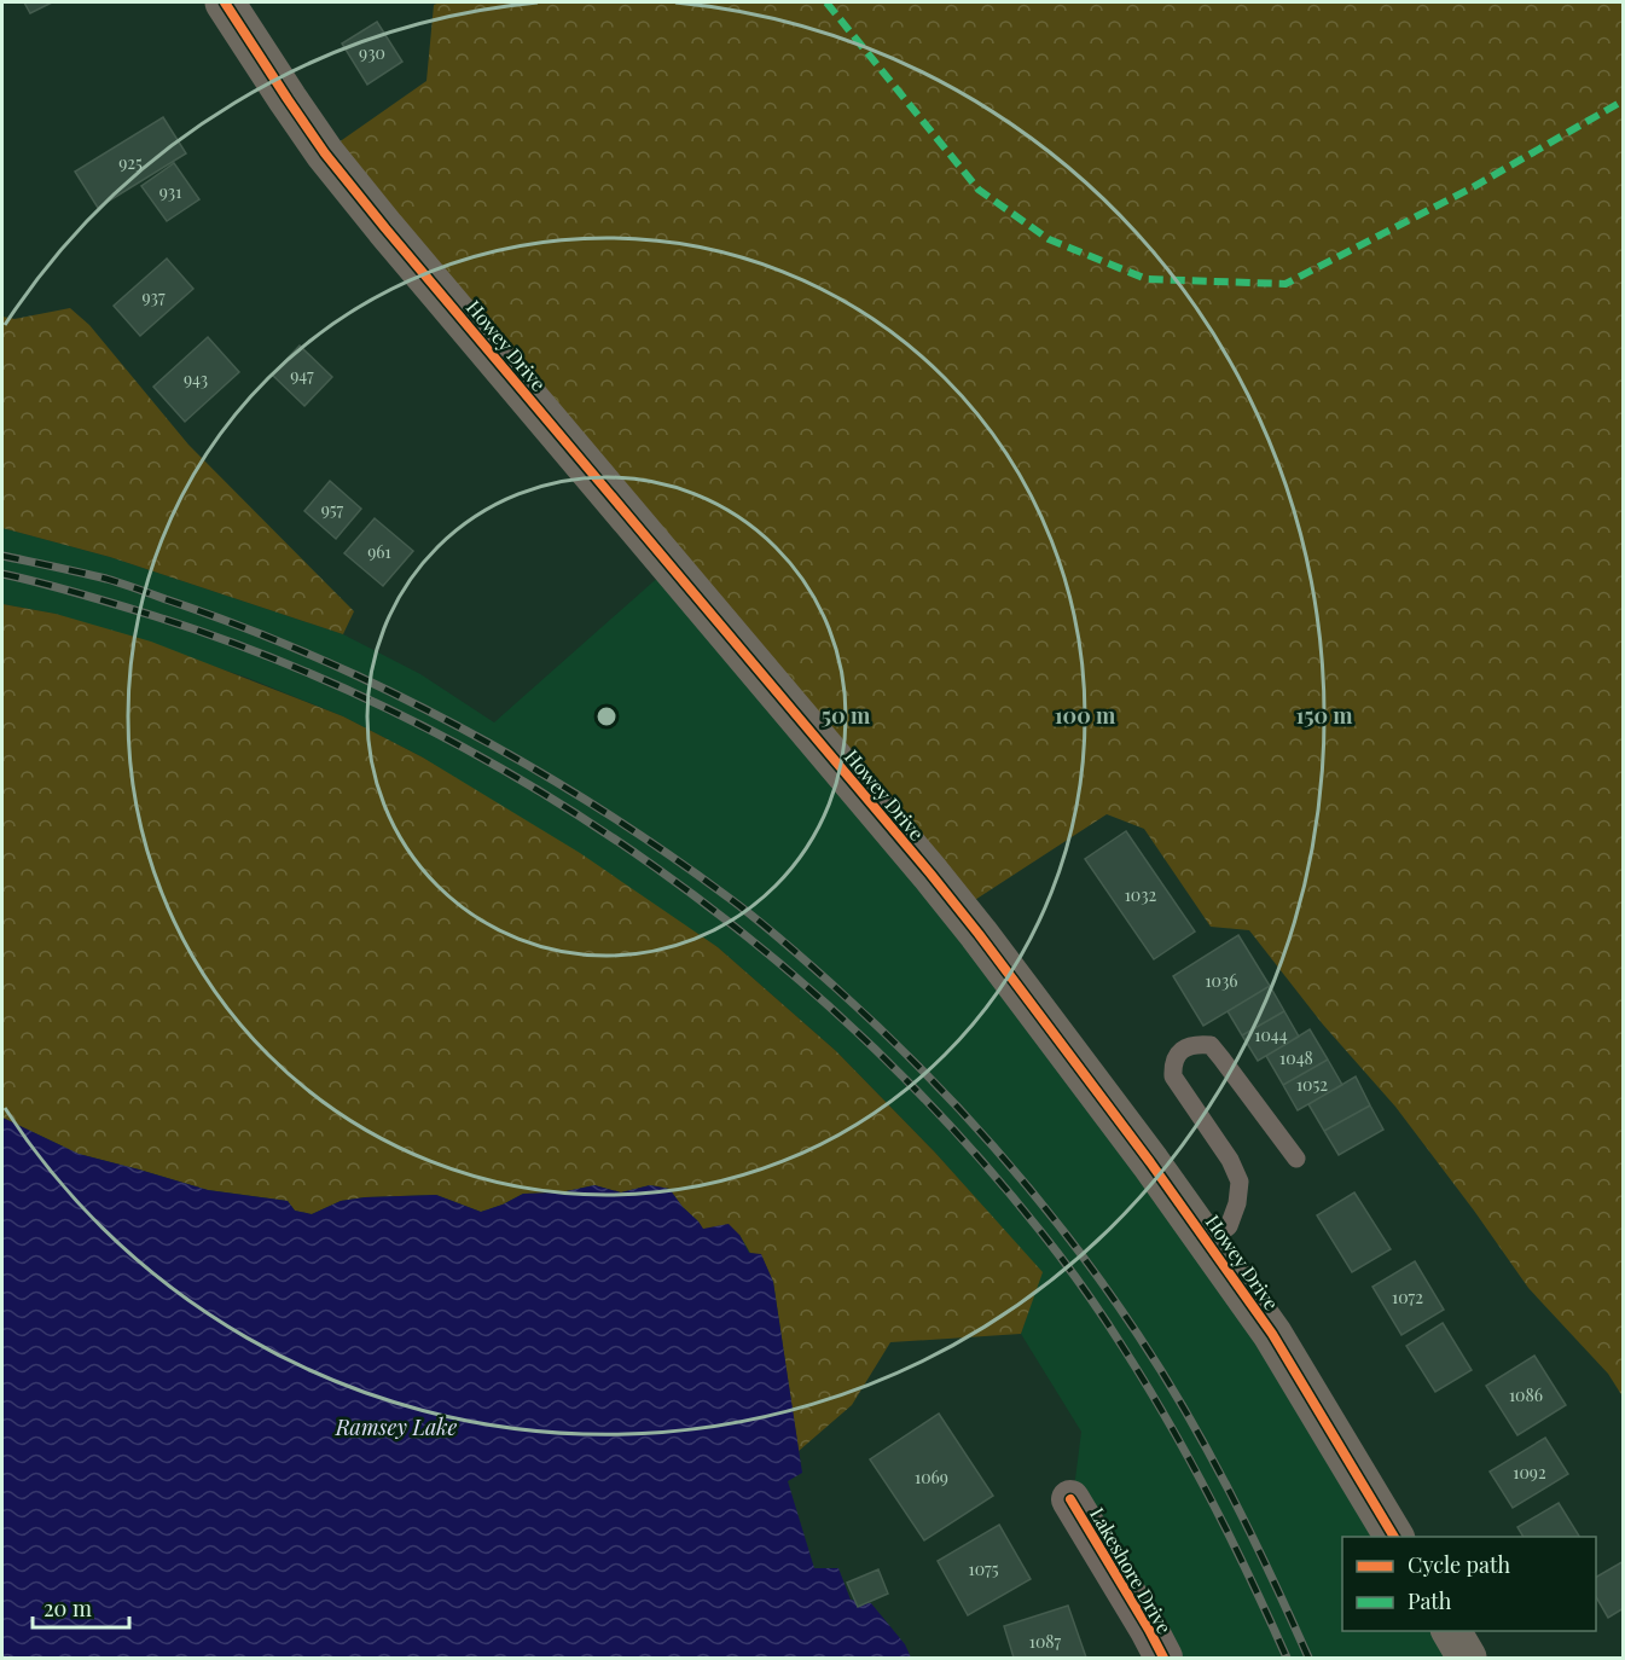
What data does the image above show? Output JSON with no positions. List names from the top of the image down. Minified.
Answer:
{"streets":{"main road":["Howey Drive"],"street":["Lakeshore Drive"]},"water":["Ramsey Lake"],"house_numbers":["930","925","931","937","947","943","957","961","1032","1036","1044","1048","1052","1072","1086","1092","1069","1075","1087"],"legend":["Cycle path","Path"],"scale_bar":"20 m","rings":["50 m","100 m","150 m"]}
